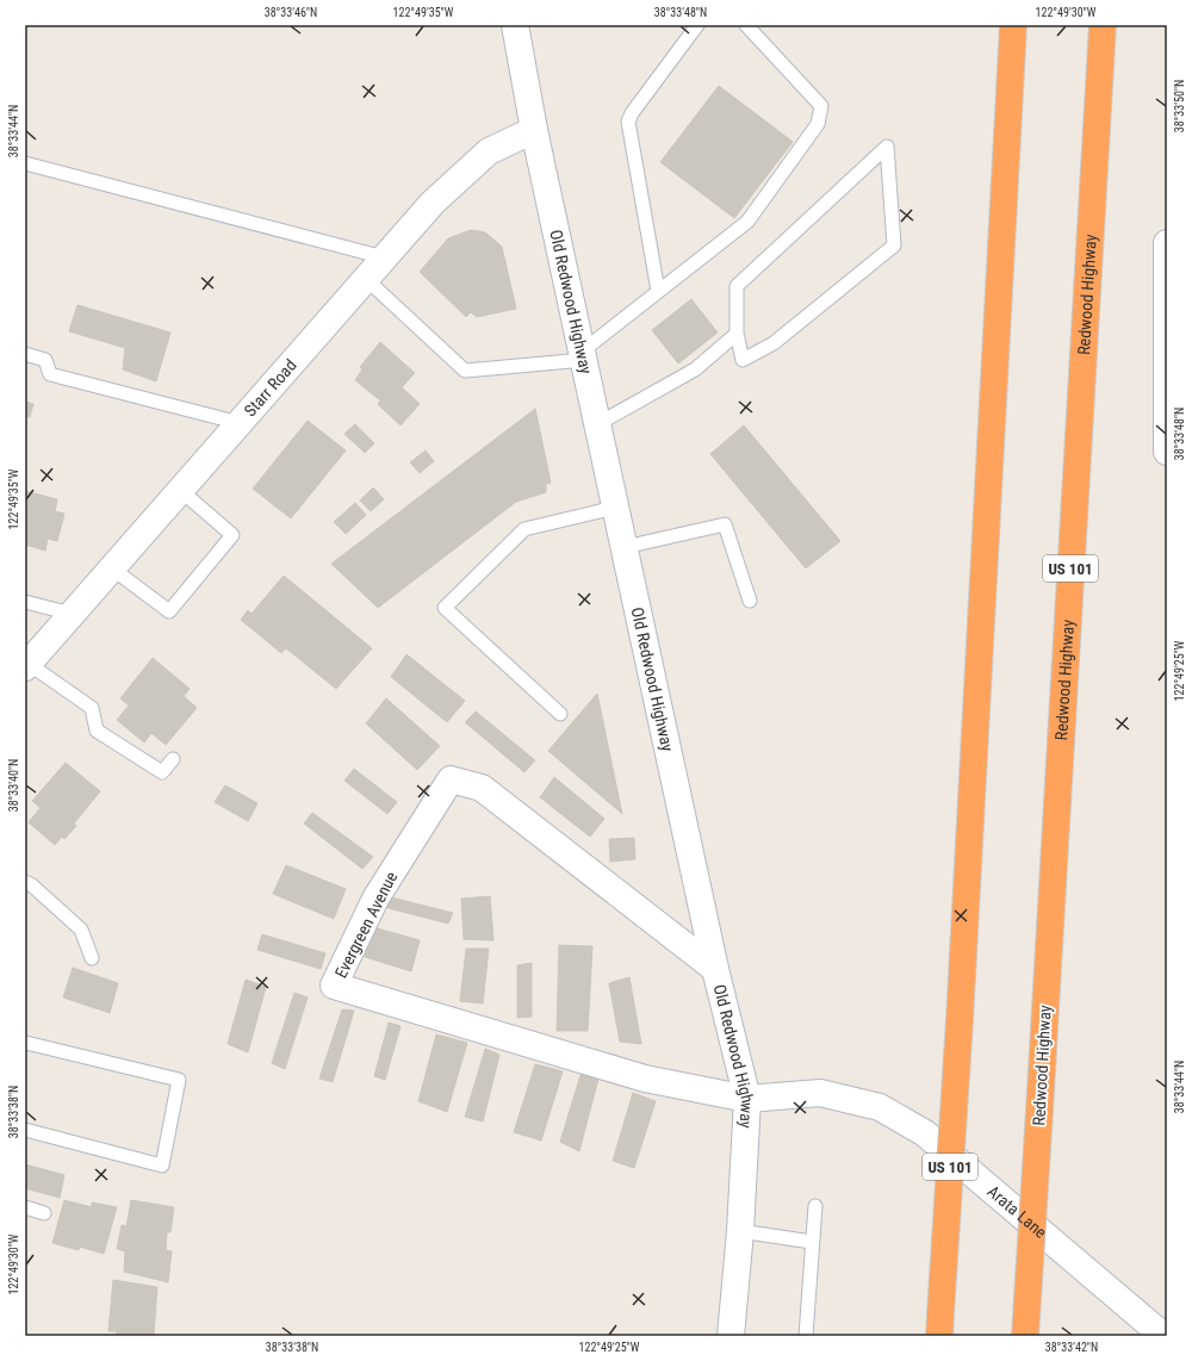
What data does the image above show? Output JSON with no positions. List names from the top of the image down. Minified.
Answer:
{"streets":{"highway":["Redwood Highway","US 101"],"street":["Old Redwood Highway","Starr Road","Evergreen Avenue","Arata Lane"]},"crossings":[["Old Redwood Highway","Starr Road"],["Old Redwood Highway","Evergreen Avenue"],["Old Redwood Highway","Arata Lane"],["Evergreen Avenue","Arata Lane"]],"coordinates":["38°33'46\"N","122°49'35\"W","38°33'48\"N","122°49'30\"W","38°33'50\"N","38°33'44\"N","122°49'25\"W","38°33'40\"N","38°33'38\"N","38°33'42\"N"]}
